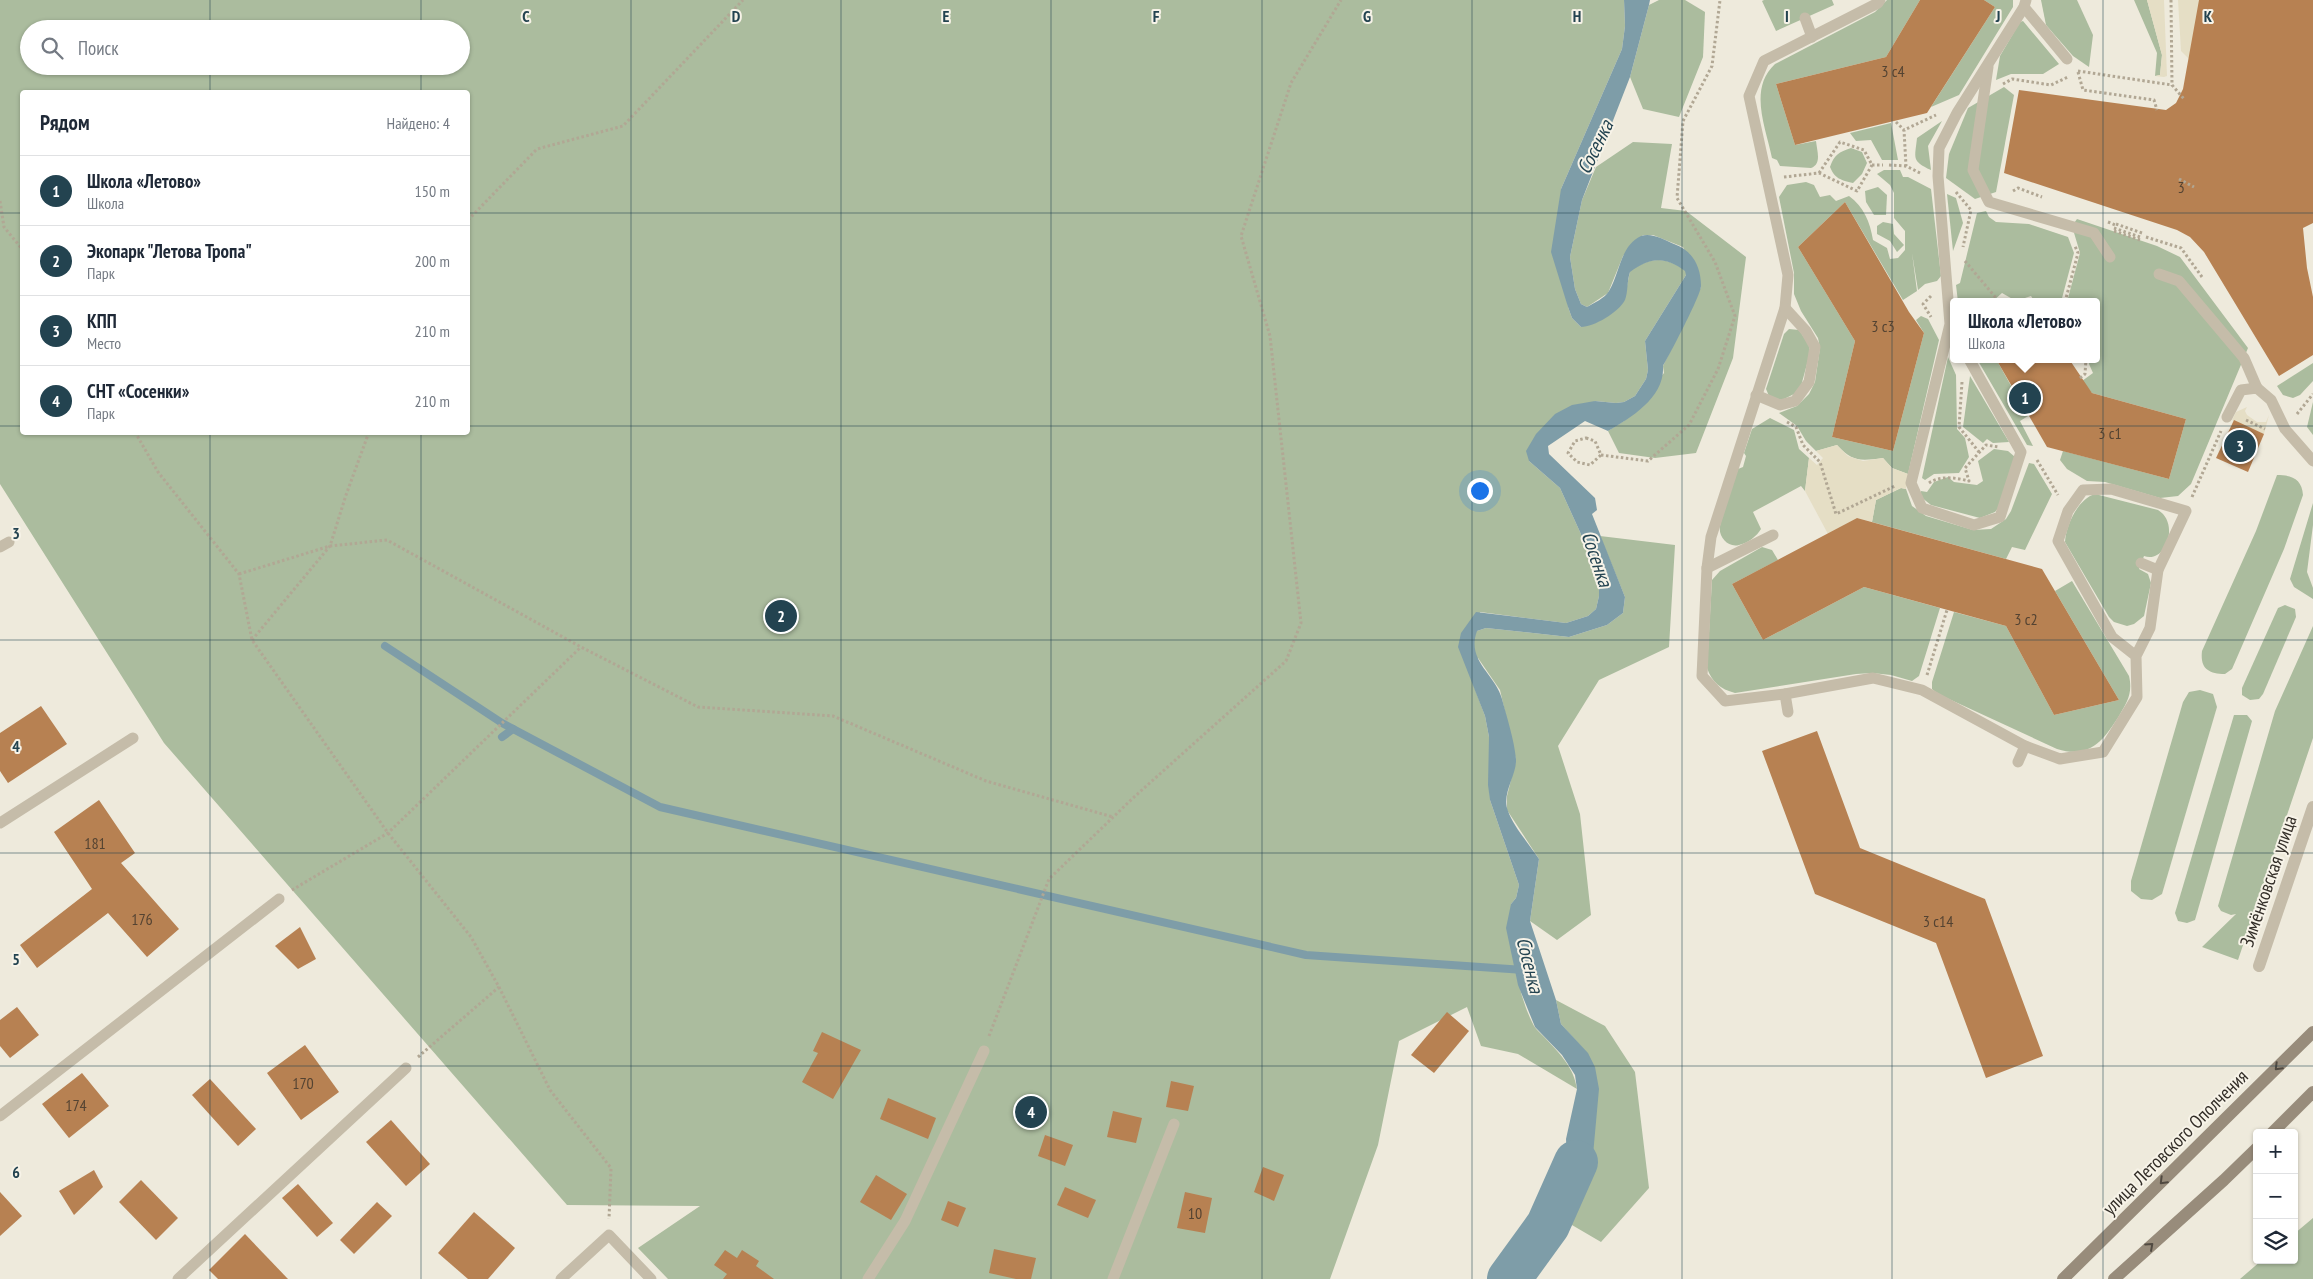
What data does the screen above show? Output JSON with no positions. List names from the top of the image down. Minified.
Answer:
{"streets":{"main road":["улица Летовского Ополчения"],"street":["Зимёнковская улица"]},"water":["Сосенка"],"house_numbers":["3 с4","3","3 с3","3 с1","3 с2","181","176","3 с14","170","174","10"],"page":{"search":"Поиск","heading":["Рядом","Найдено: 4"],"list":[{"mark":"1","name":"Школа «Летово»","note":"Школа","value":"150 m"},{"mark":"2","name":"Экопарк \"Летова Тропа\"","note":"Парк","value":"200 m"},{"mark":"3","name":"КПП","note":"Место","value":"210 m"},{"mark":"4","name":"СНТ «Сосенки»","note":"Парк","value":"210 m"}],"popup":["Школа «Летово»","Школа"],"pins":["1","3","2","4"],"map_buttons":["+","−"]},"grid":{"columns":["C","D","E","F","G","H","I","J","K"],"rows":["3","4","5","6"]}}
